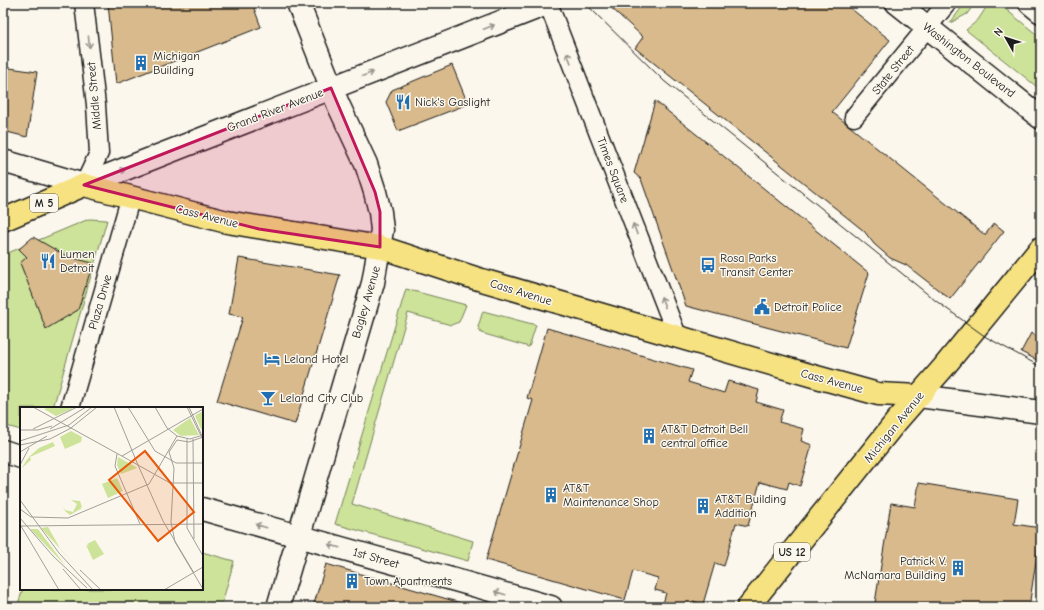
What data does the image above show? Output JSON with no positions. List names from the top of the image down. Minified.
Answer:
{"streets":{"main road":["Grand River Avenue","M 5","Cass Avenue","Michigan Avenue","US 12"],"street":["Washington Boulevard","State Street","Middle Street","Times Square","Plaza Drive","Bagley Avenue","1st Street"]},"crossings":[["Washington Boulevard","State Street"],["Middle Street","Grand River Avenue"],["Middle Street","Cass Avenue"],["Grand River Avenue","Times Square"],["Grand River Avenue","Cass Avenue"],["Grand River Avenue","Bagley Avenue"],["Times Square","Cass Avenue"],["Cass Avenue","Plaza Drive"],["Cass Avenue","Bagley Avenue"],["Cass Avenue","Michigan Avenue"],["Bagley Avenue","1st Street"]],"one_way":["Middle Street","Grand River Avenue","Times Square","1st Street"],"places":{"building":["Michigan Building","AT&T Detroit Bell central office","AT&T Maintenance Shop","AT&T Building Addition","Patrick V. McNamara Building","Town Apartments"],"restaurant":["Nick's Gaslight","Lumen Detroit"],"bus stop":["Rosa Parks Transit Center"],"public building":["Detroit Police"],"hotel":["Leland Hotel"],"bar":["Leland City Club"]},"north":"top left"}
